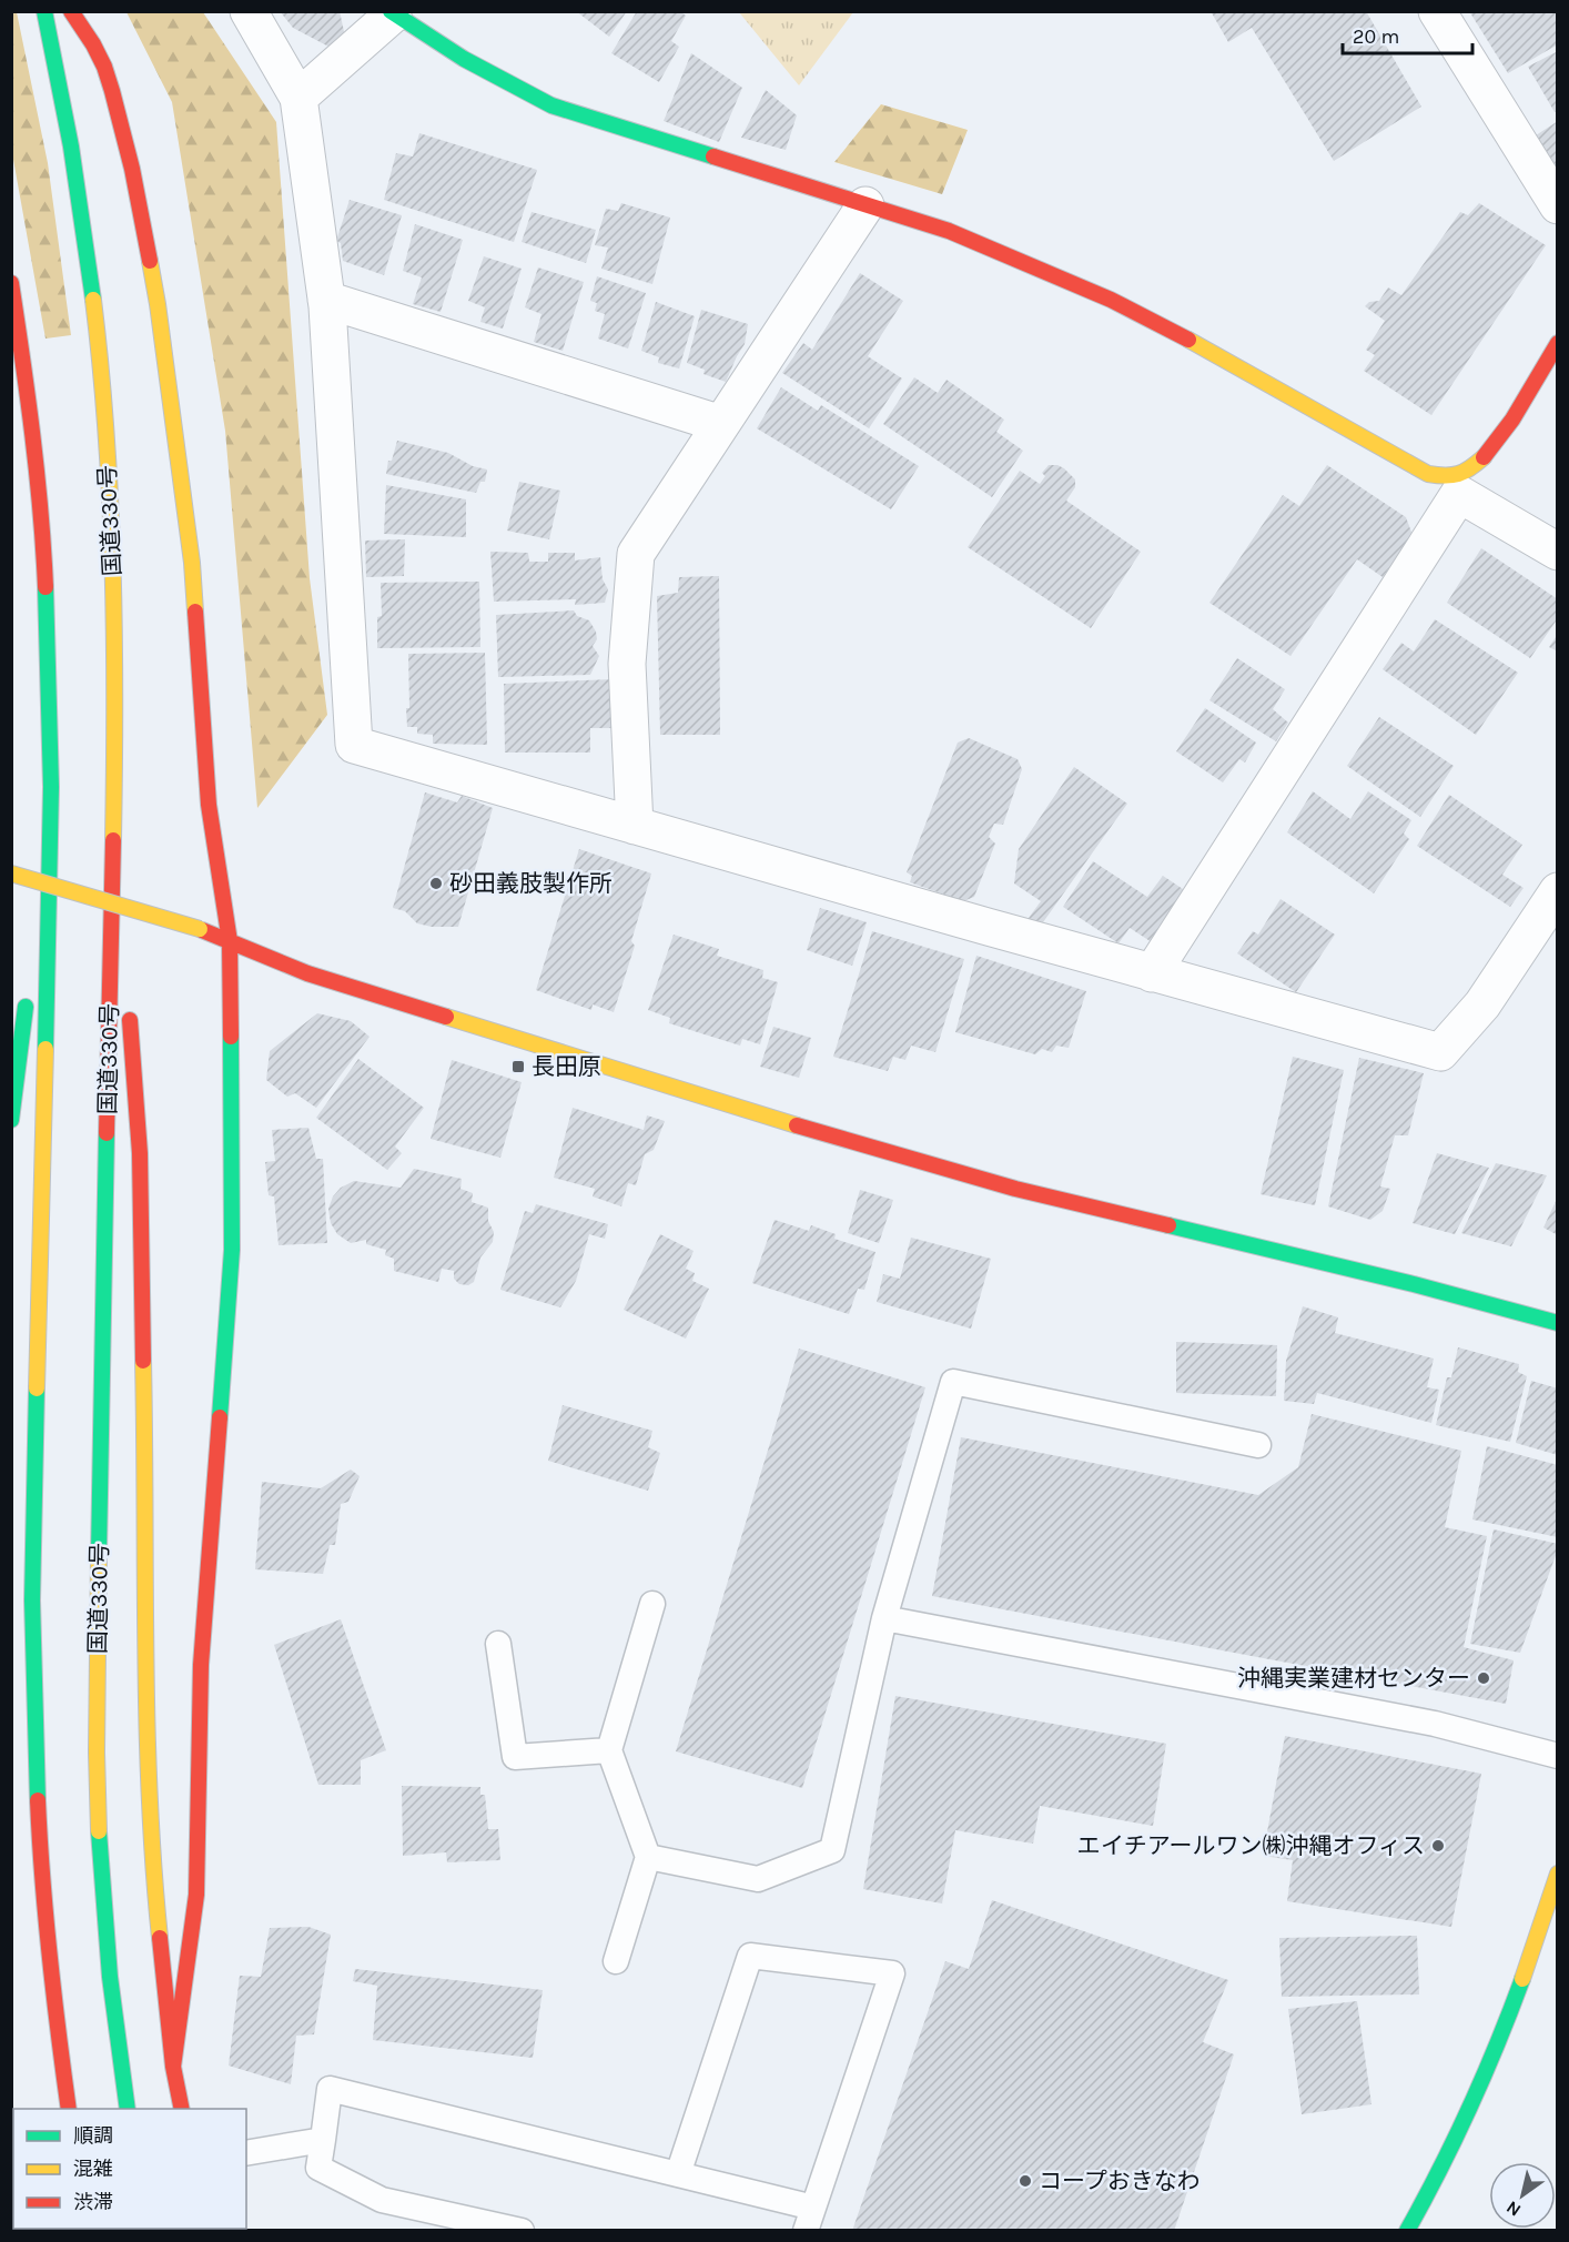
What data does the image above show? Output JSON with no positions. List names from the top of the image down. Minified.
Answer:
{"streets":{"main road":["国道330号"]},"places":{"other":["砂田義肢製作所","沖縄実業建材センター","エイチアールワン㈱沖縄オフィス","コープおきなわ"],"transit":["長田原"]},"legend":["順調","混雑","渋滞"],"scale_bar":"20 m","north":"bottom left"}
